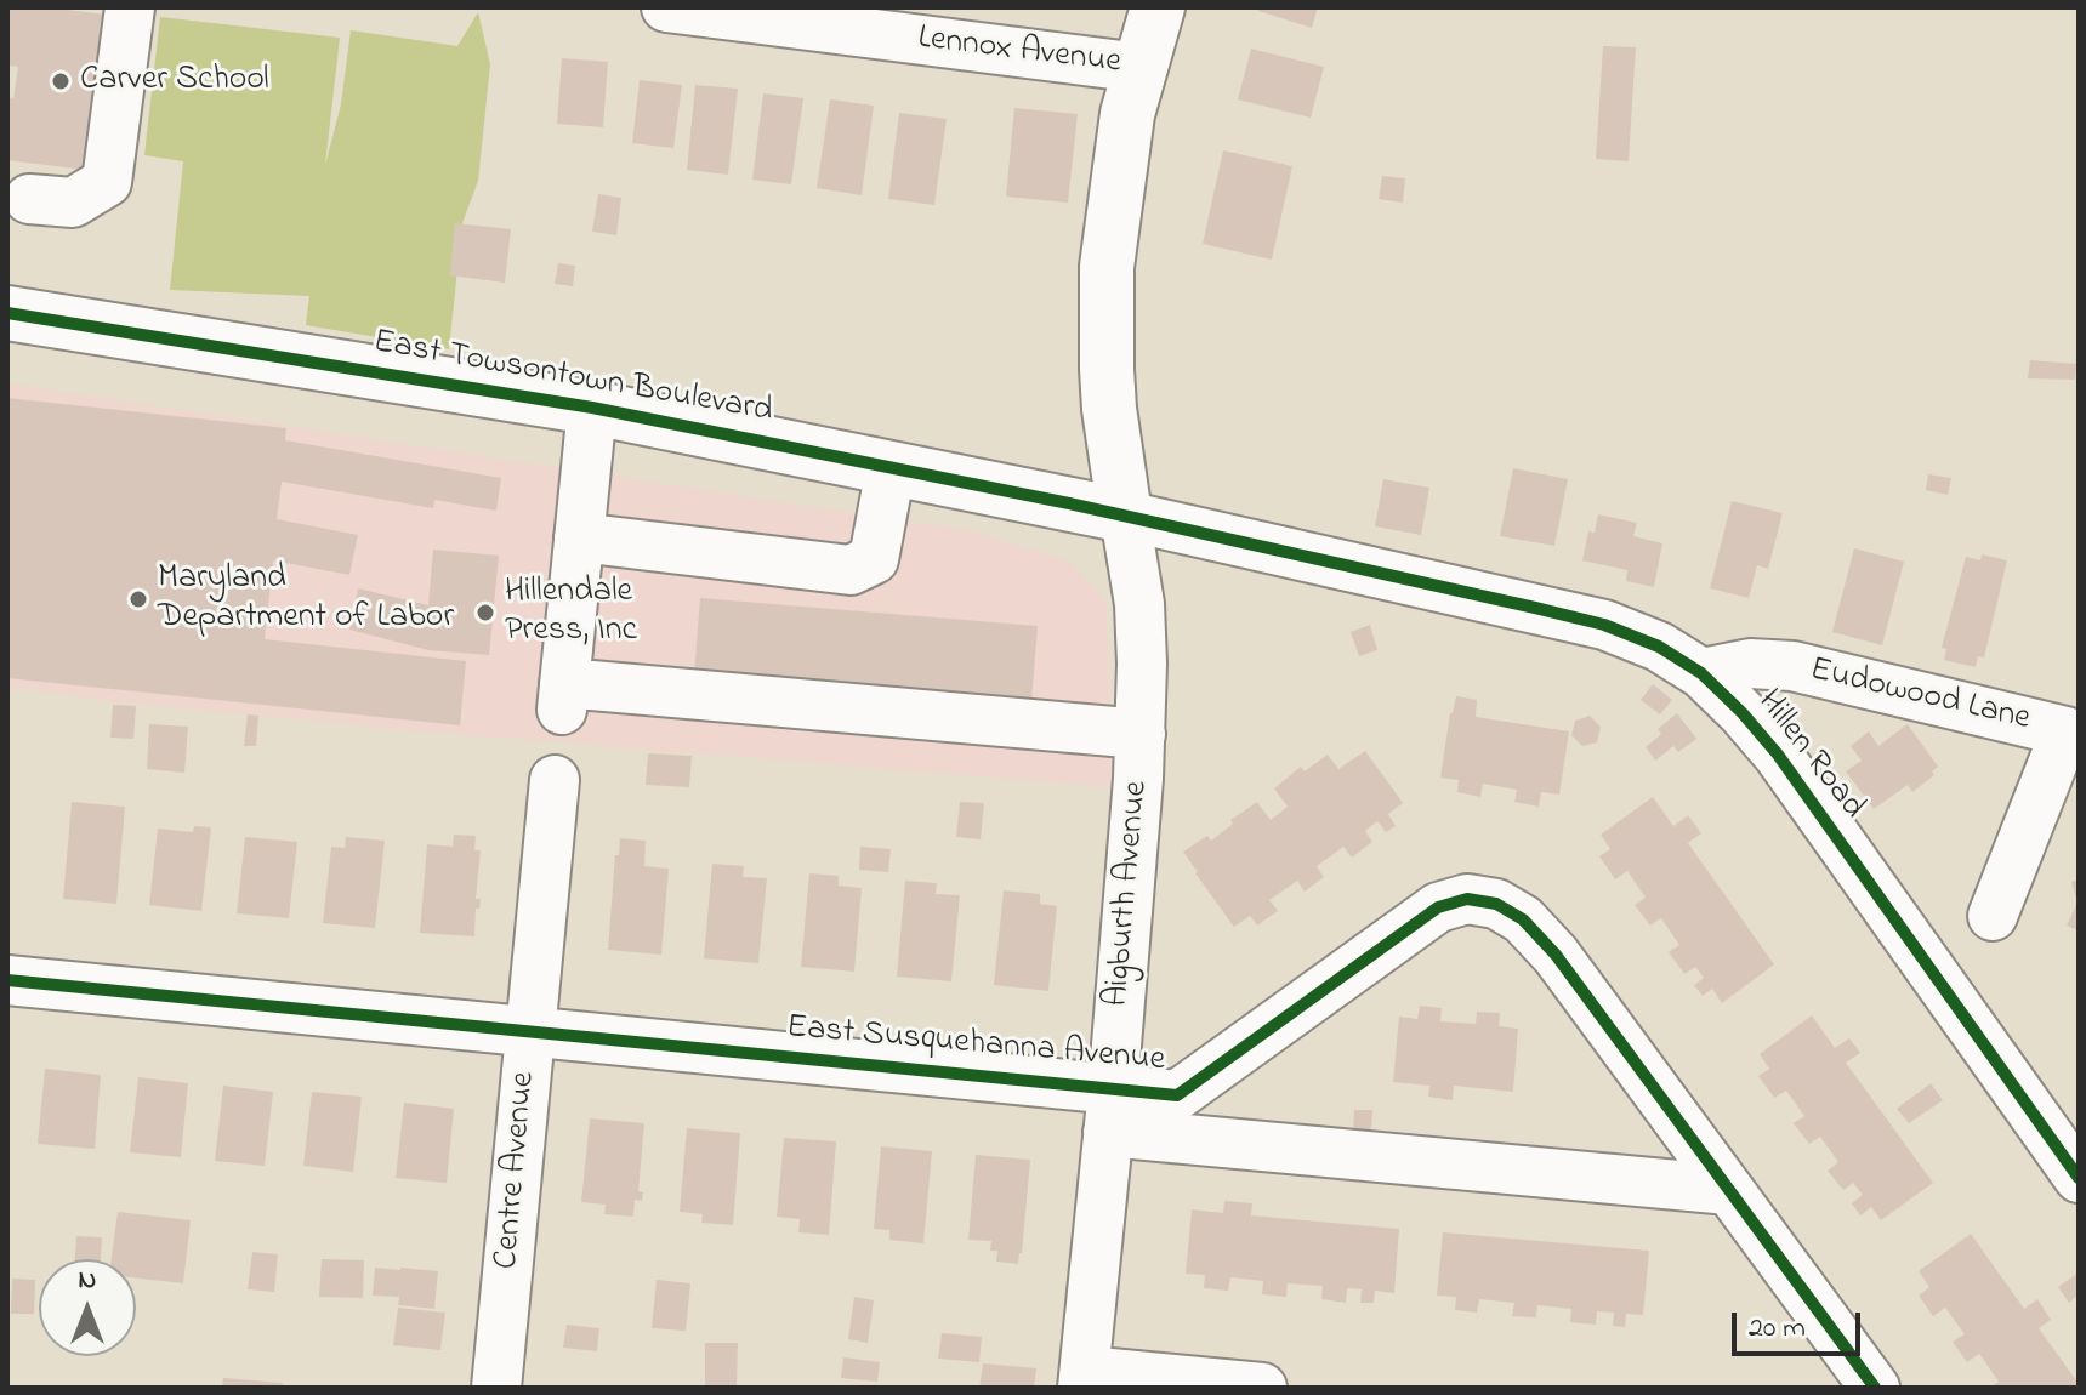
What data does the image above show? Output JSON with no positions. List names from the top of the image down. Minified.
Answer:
{"streets":{"main road":["East Towsontown Boulevard"],"street":["Lennox Avenue","Eudowood Lane","Hillen Road","Aigburth Avenue","East Susquehanna Avenue","Centre Avenue"]},"crossings":[["East Towsontown Boulevard","Hillen Road"],["East Towsontown Boulevard","Aigburth Avenue"],["Eudowood Lane","Hillen Road"],["Hillen Road","Aigburth Avenue"],["Aigburth Avenue","East Susquehanna Avenue"],["East Susquehanna Avenue","Centre Avenue"]],"places":["Carver School","Maryland Department of Labor","Hillendale Press, Inc"],"scale_bar":"20 m","north":"top"}
